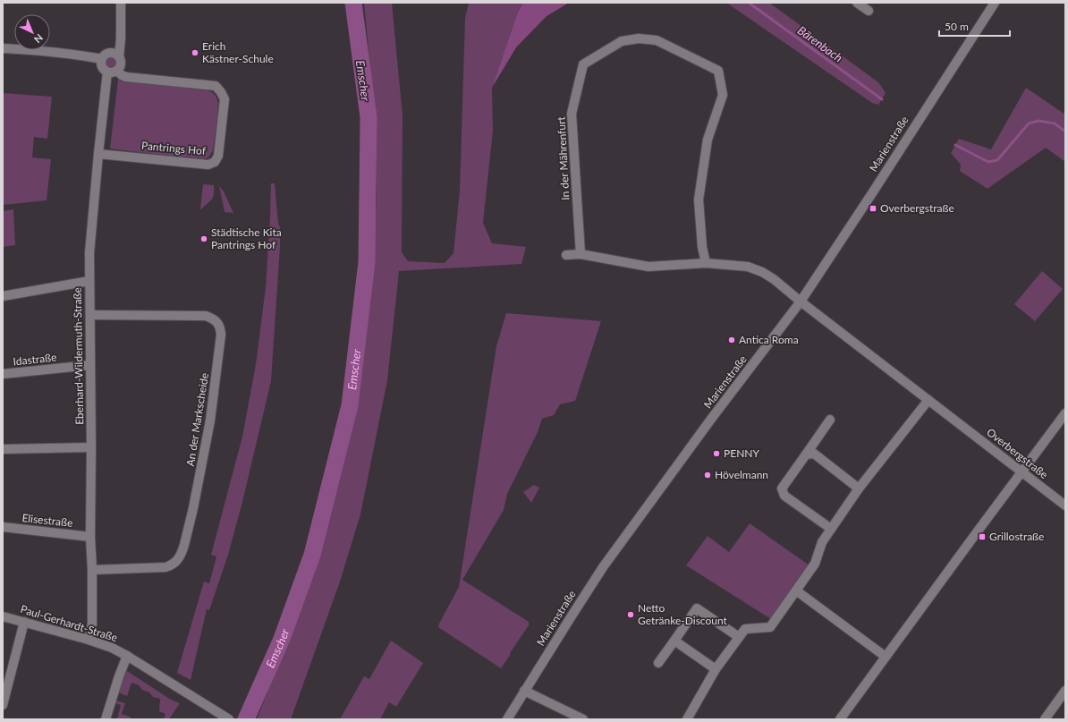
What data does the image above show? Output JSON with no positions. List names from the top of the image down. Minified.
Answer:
{"streets":{"street":["Marienstraße","Pantrings Hof","In der Mährenfurt","Eberhard-Wildermuth-Straße","Idastraße","An der Markscheide","Overbergstraße","Elisestraße","Paul-Gerhardt-Straße"]},"crossings":[["Marienstraße","Overbergstraße"],["Pantrings Hof","Eberhard-Wildermuth-Straße"],["Eberhard-Wildermuth-Straße","Idastraße"],["Eberhard-Wildermuth-Straße","An der Markscheide"],["Eberhard-Wildermuth-Straße","Elisestraße"],["Eberhard-Wildermuth-Straße","Paul-Gerhardt-Straße"]],"water":["Bärenbach","Emscher"],"places":{"other":["Erich Kästner-Schule","Städtische Kita Pantrings Hof","Antica Roma","PENNY","Hövelmann","Netto Getränke-Discount"],"transit":["Overbergstraße","Grillostraße"]},"scale_bar":"50 m","north":"bottom right"}
